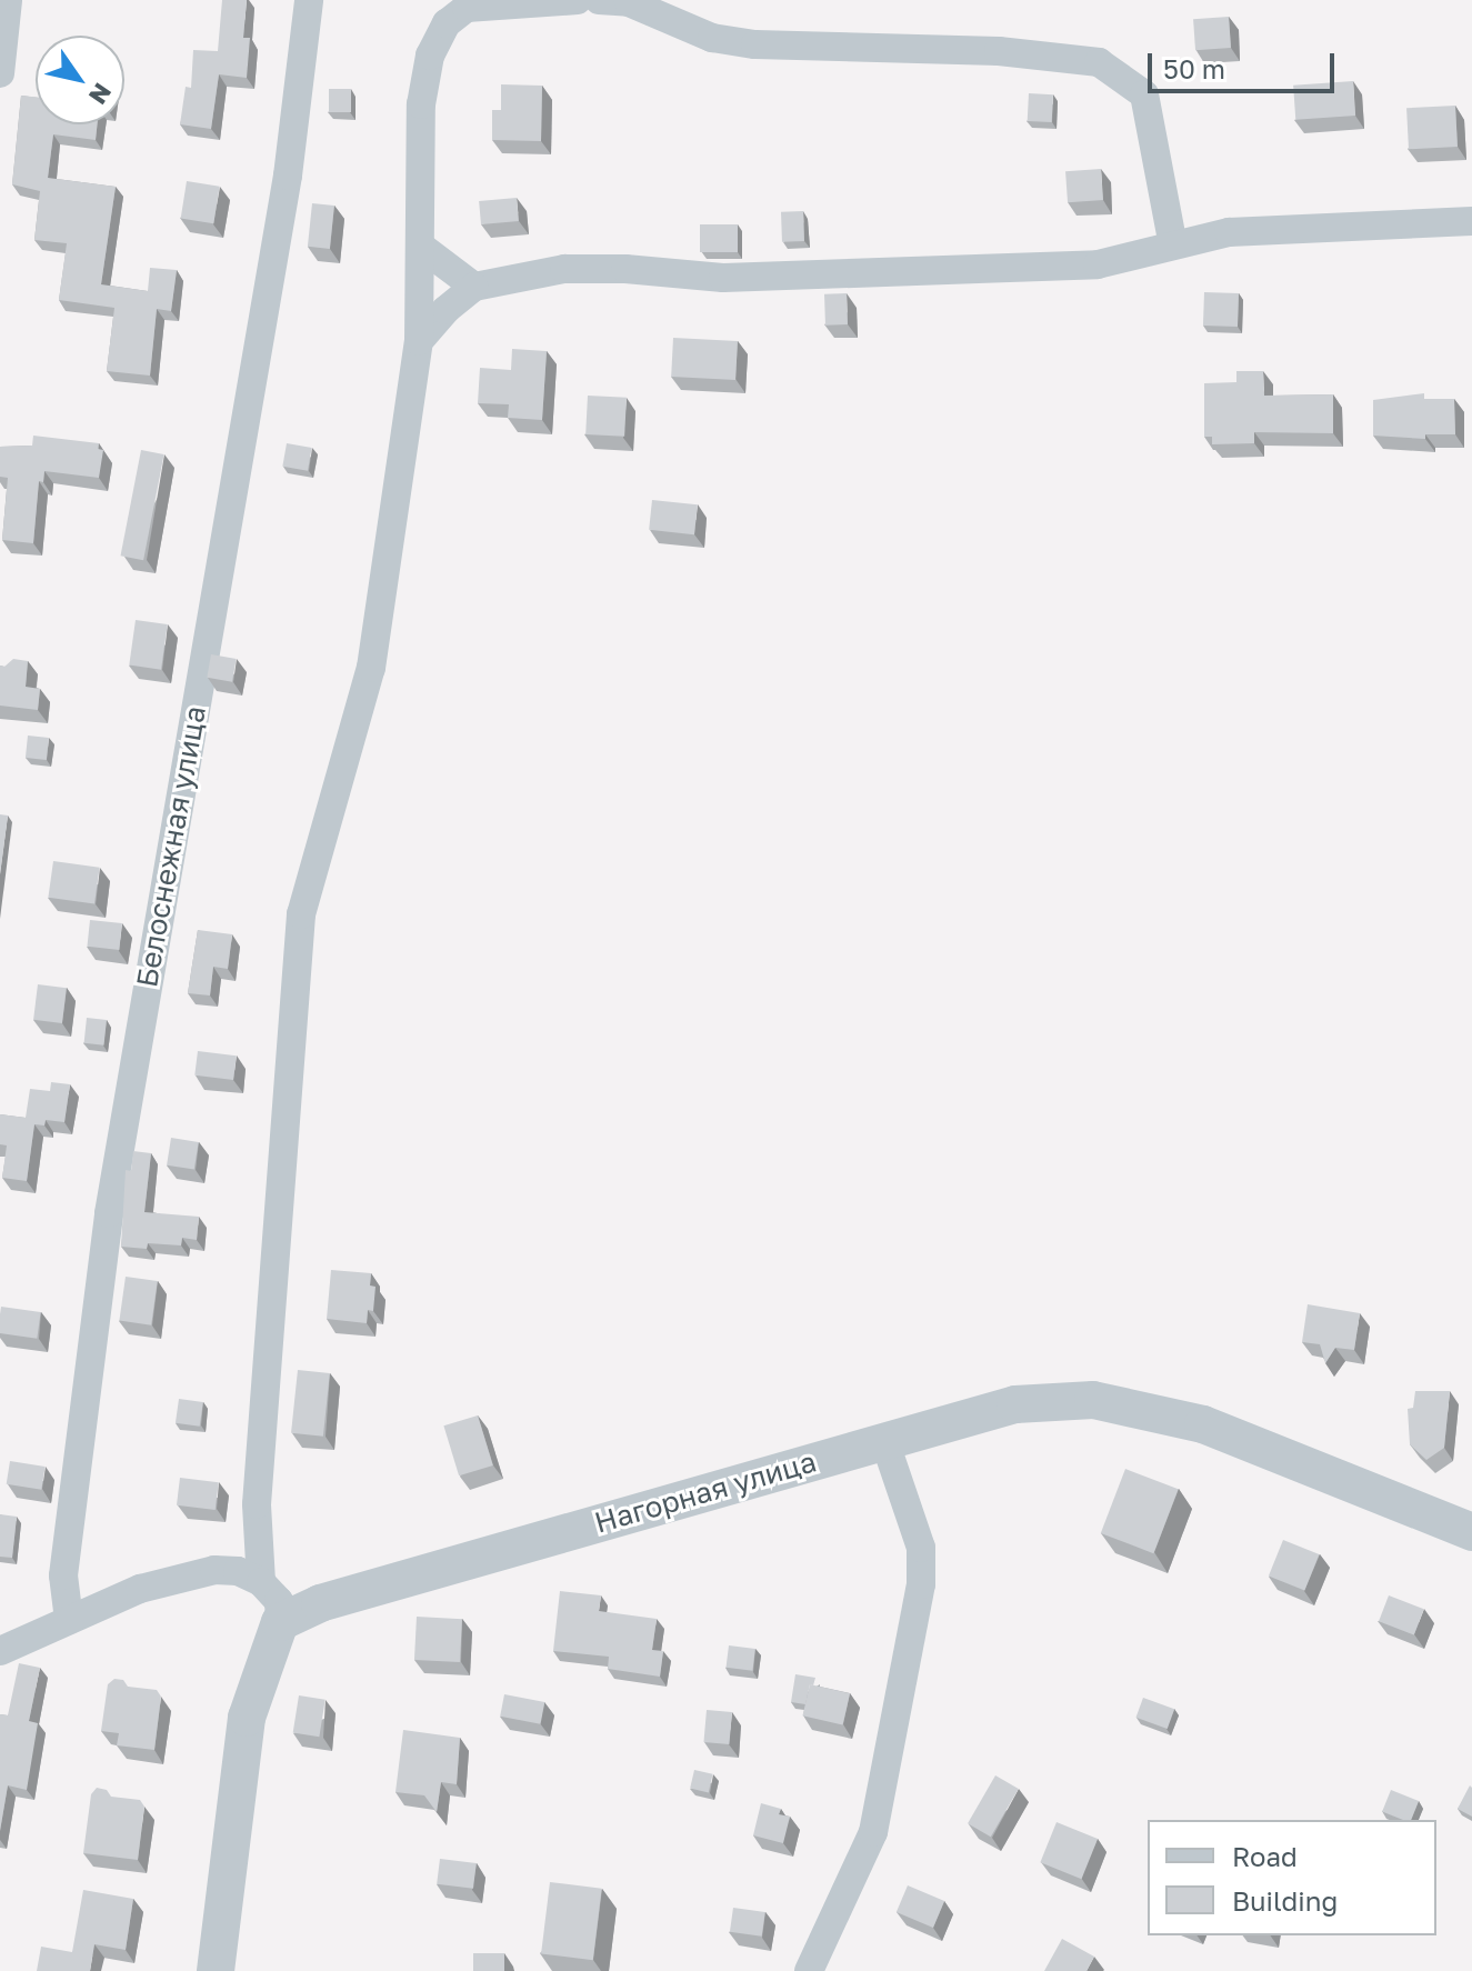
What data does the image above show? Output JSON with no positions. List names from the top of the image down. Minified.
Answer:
{"streets":{"street":["Белоснежная улица","Нагорная улица"]},"legend":["Road","Building"],"scale_bar":"50 m","north":"bottom right"}
